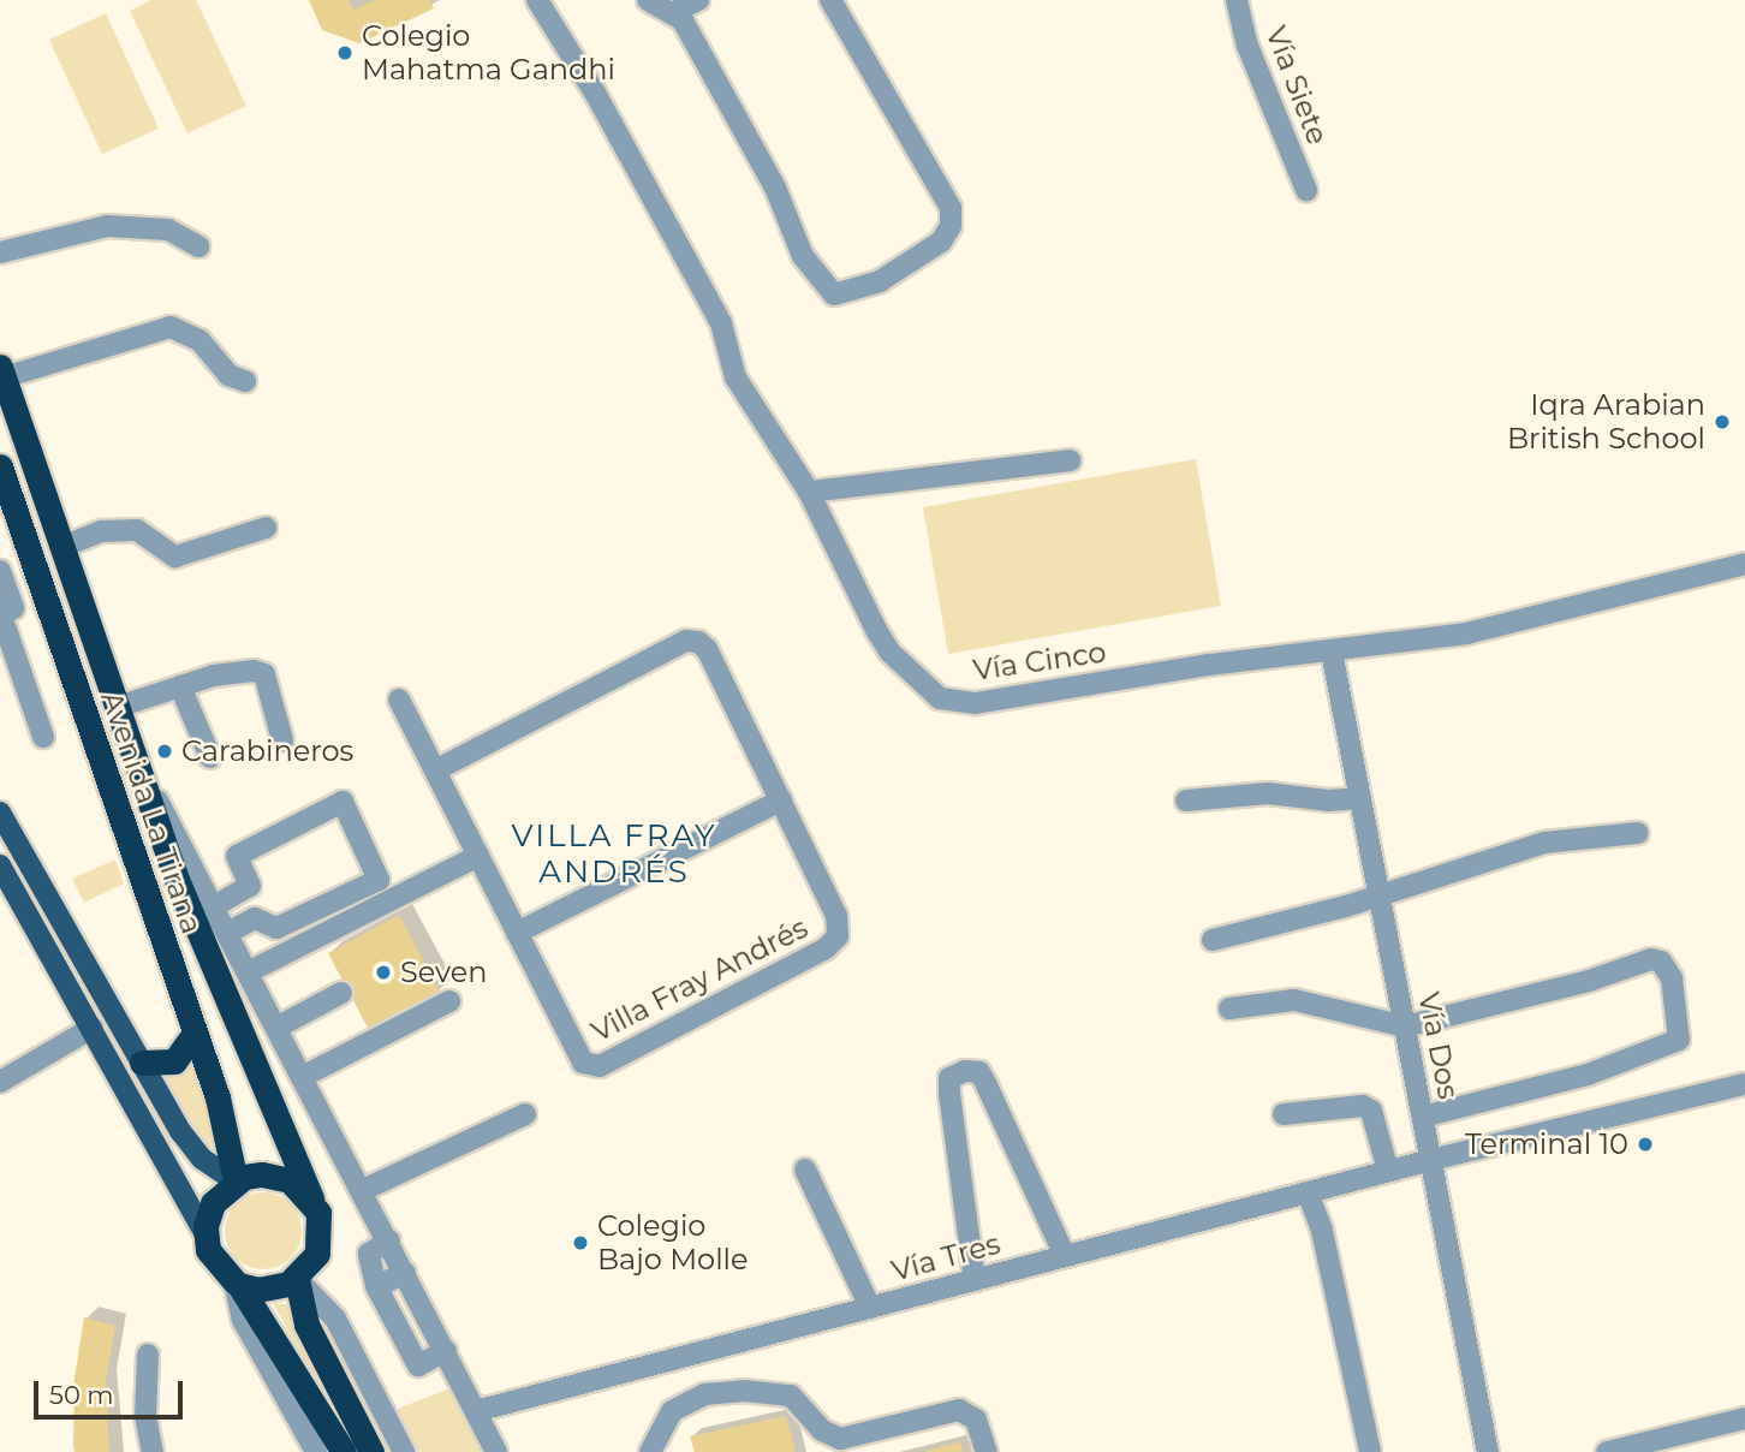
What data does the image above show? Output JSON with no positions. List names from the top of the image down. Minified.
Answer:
{"streets":{"highway":["Avenida La Tirana"],"street":["Vía Siete","Vía Cinco","Villa Fray Andrés","Vía Dos","Vía Tres"]},"crossings":[["Vía Cinco","Vía Dos"],["Avenida La Tirana","Vía Tres"],["Vía Dos","Vía Tres"]],"districts":["VILLA FRAY ANDRÉS"],"places":["Colegio Mahatma Gandhi","Iqra Arabian British School","Carabineros","Seven","Terminal 10","Colegio Bajo Molle"],"scale_bar":"50 m"}
